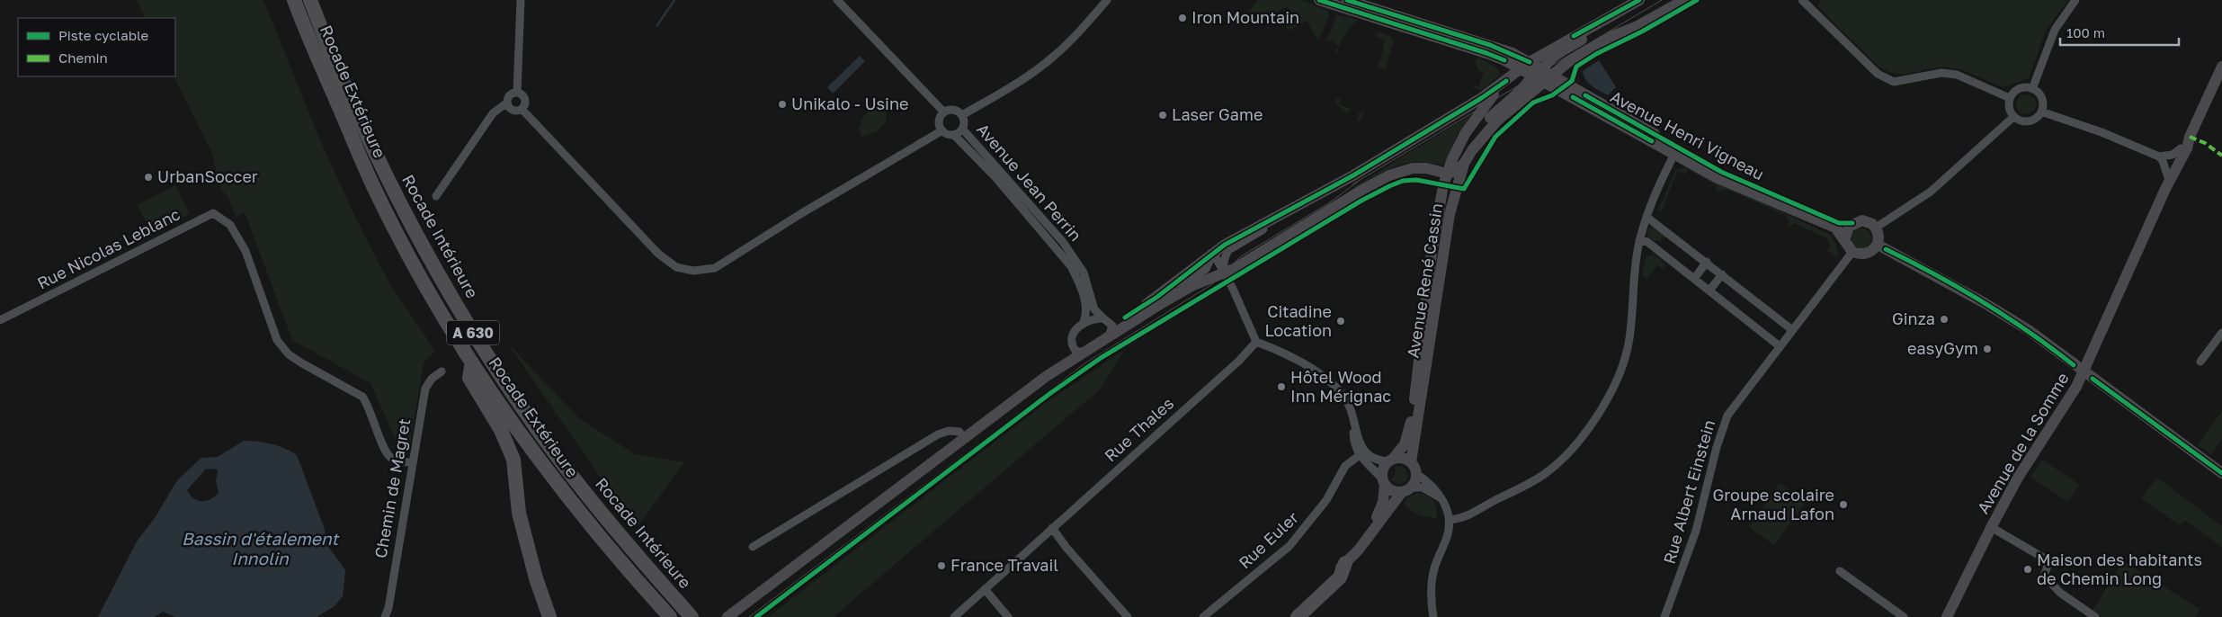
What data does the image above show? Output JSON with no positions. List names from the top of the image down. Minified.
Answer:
{"streets":{"highway":["Rocade Extérieure","Rocade Intérieure","A 630"],"street":["Avenue Henri Vigneau","Avenue Jean Perrin","Rue Nicolas Leblanc","Avenue René Cassin","Rue Thales","Avenue de la Somme","Chemin de Magret","Rue Albert Einstein","Rue Euler"]},"crossings":[["Avenue Henri Vigneau","Avenue René Cassin"],["Avenue Henri Vigneau","Rue Albert Einstein"],["Rue Nicolas Leblanc","Chemin de Magret"]],"water":["Bassin d'étalement Innolin"],"places":["Iron Mountain","Unikalo - Usine","Laser Game","UrbanSoccer","Ginza","Citadine Location","easyGym","Hôtel Wood Inn Mérignac","Groupe scolaire Arnaud Lafon","France Travail","Maison des habitants de Chemin Long"],"legend":["Piste cyclable","Chemin"],"scale_bar":"100 m"}
